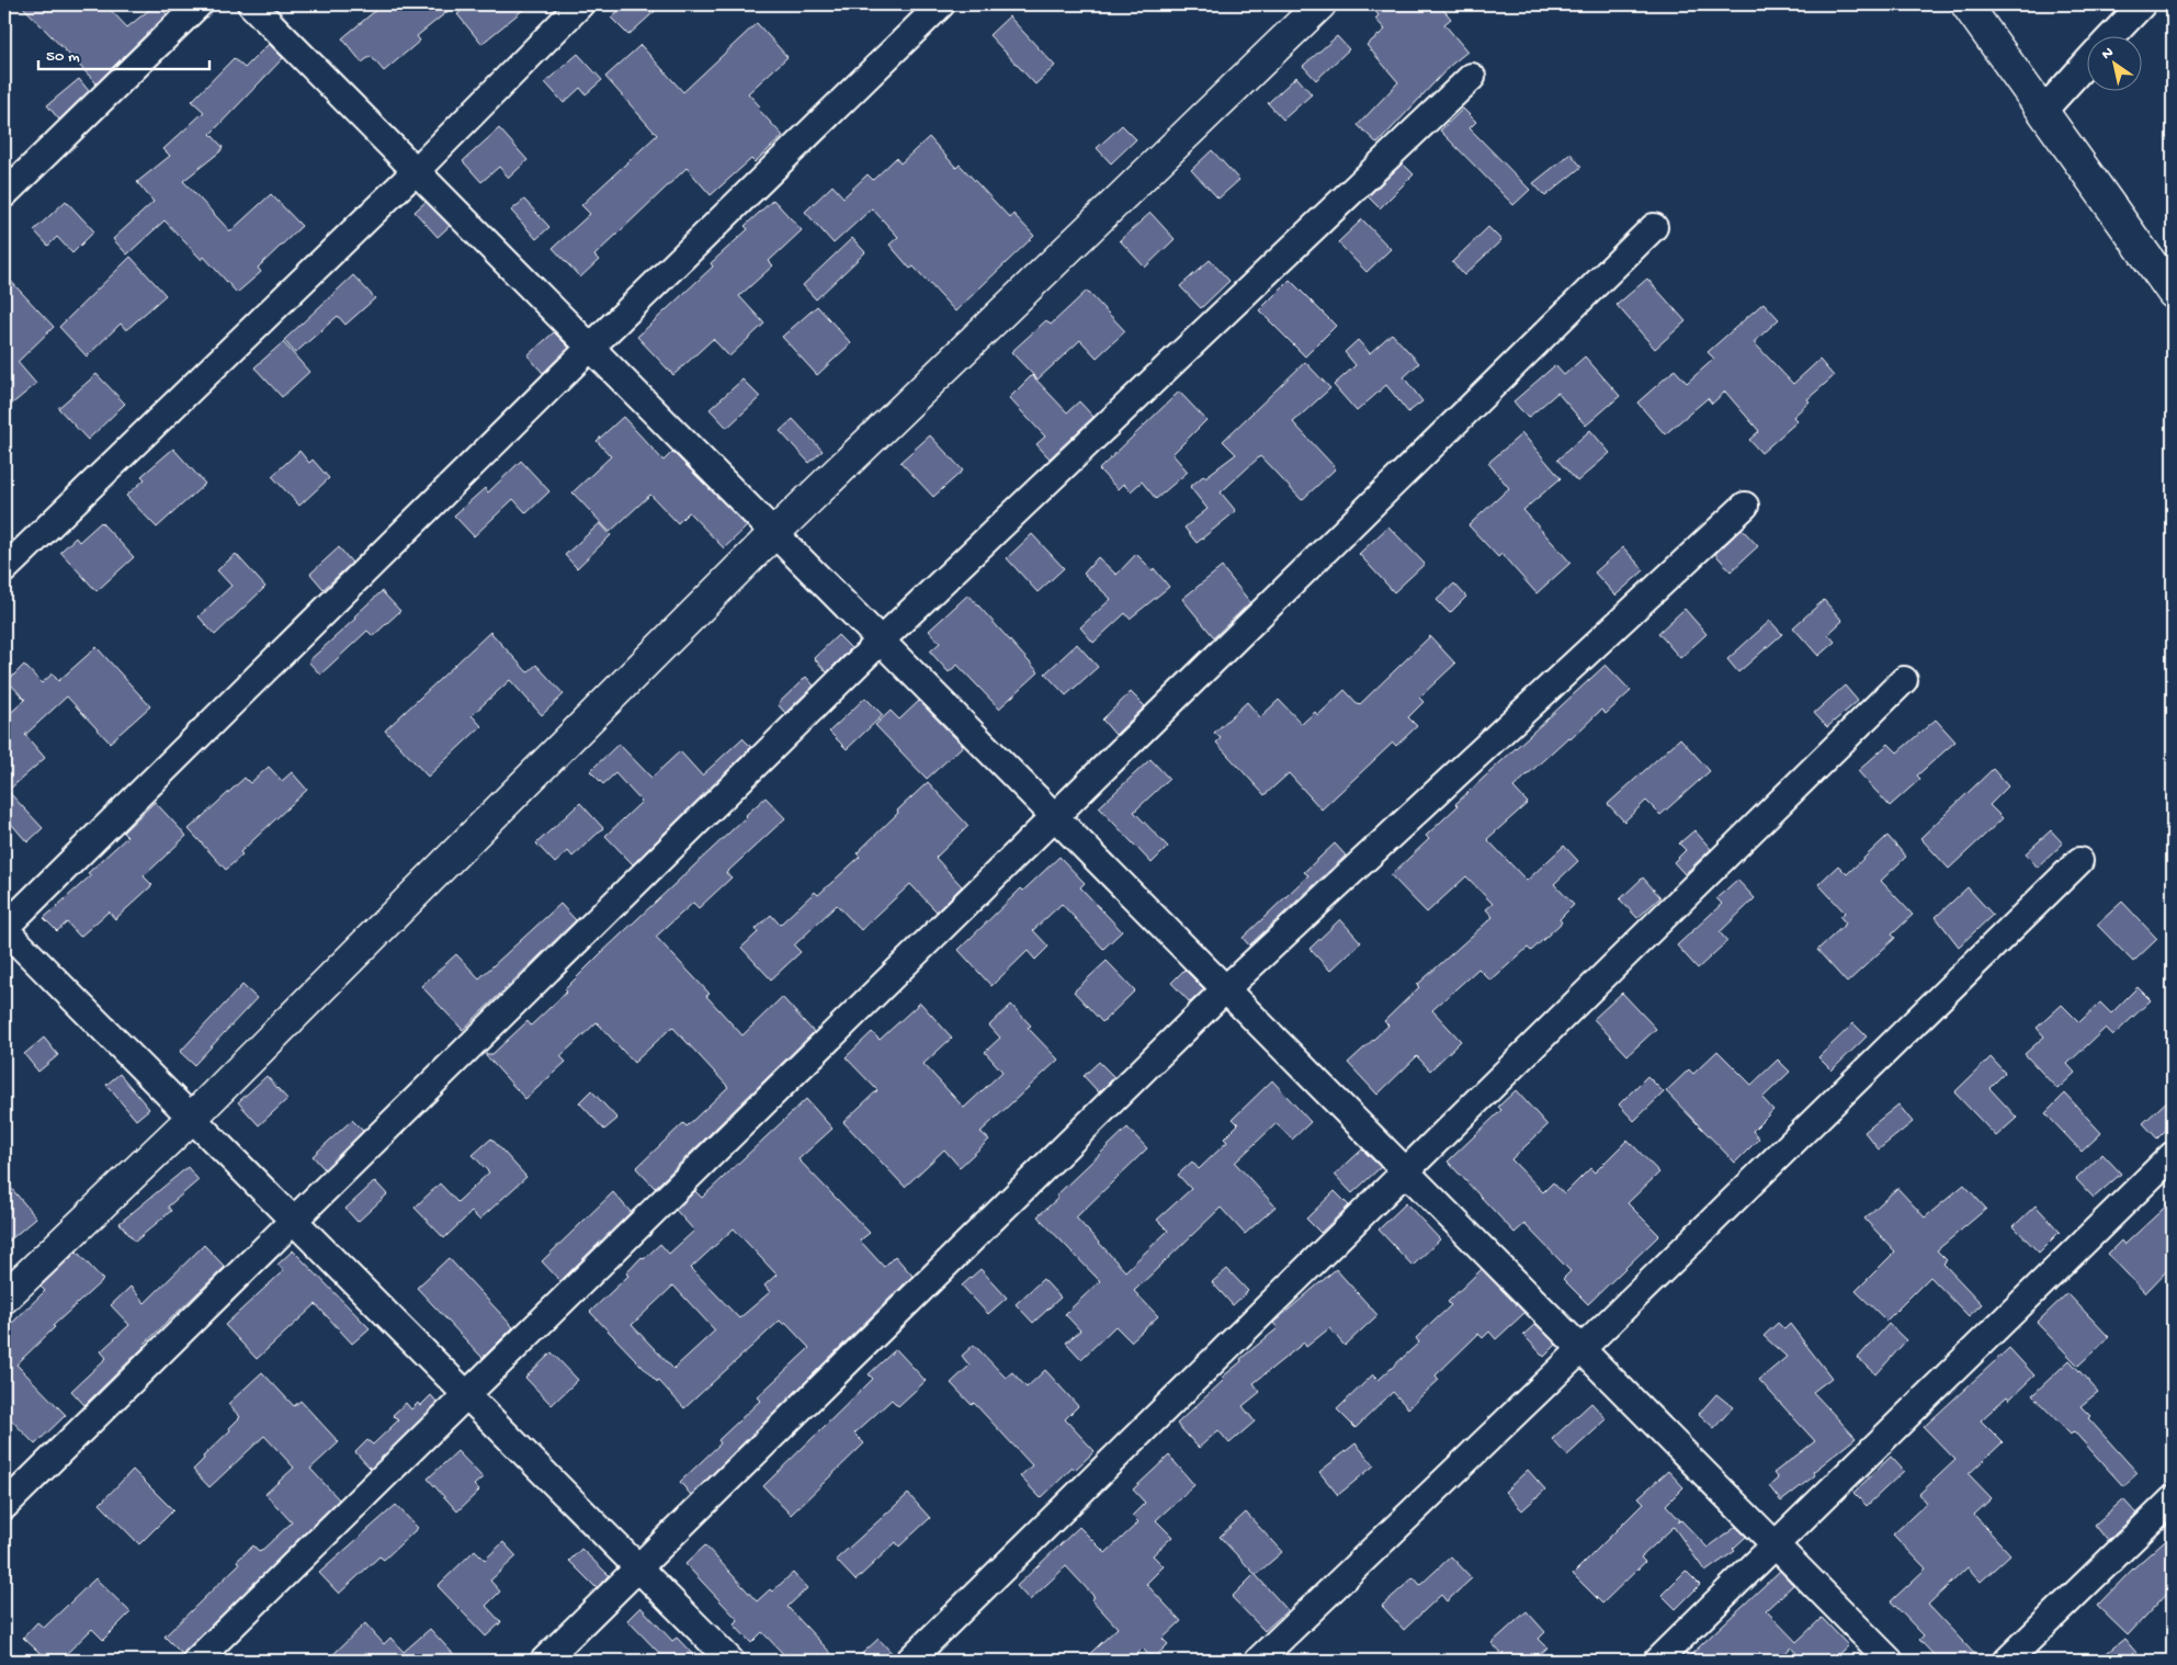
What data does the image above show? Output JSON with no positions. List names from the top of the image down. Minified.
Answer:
{"scale_bar":"50 m","north":"top left"}
